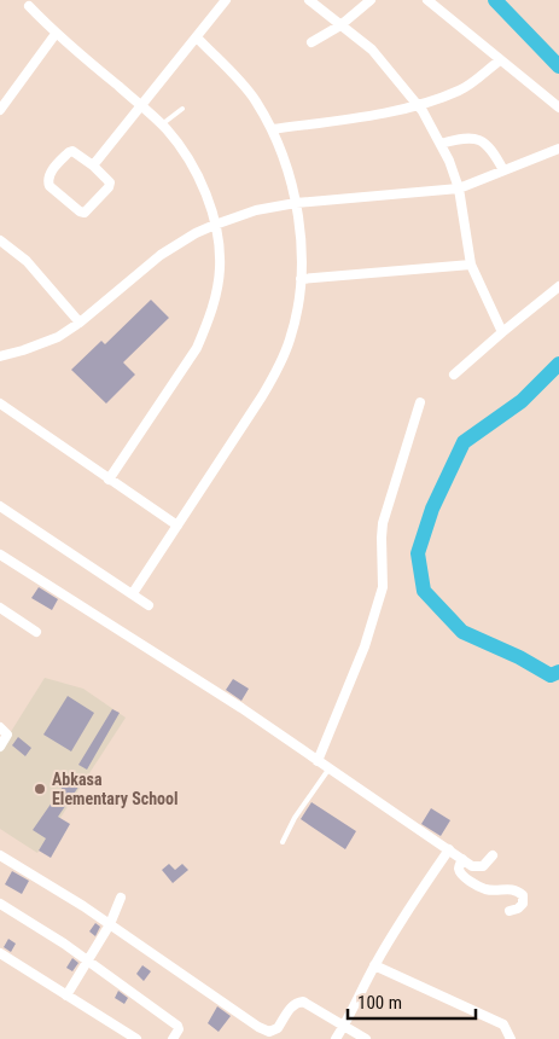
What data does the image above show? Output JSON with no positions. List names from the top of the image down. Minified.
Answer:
{"places":["Abkasa Elementary School"],"scale_bar":"100 m"}
